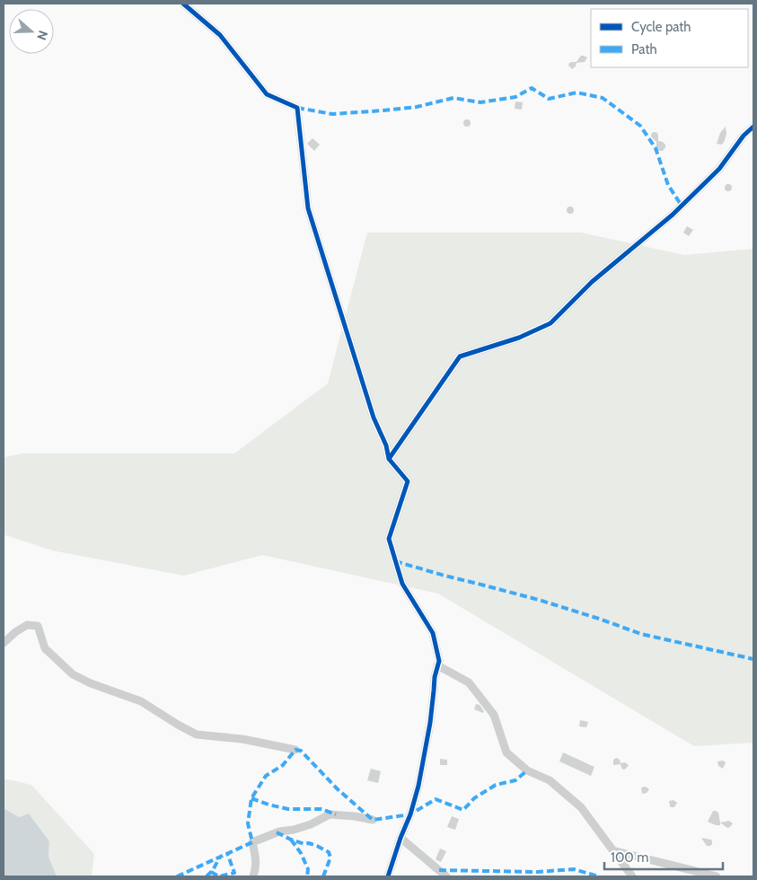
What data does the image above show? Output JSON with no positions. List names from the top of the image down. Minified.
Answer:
{"legend":["Cycle path","Path"],"scale_bar":"100 m","north":"right"}
